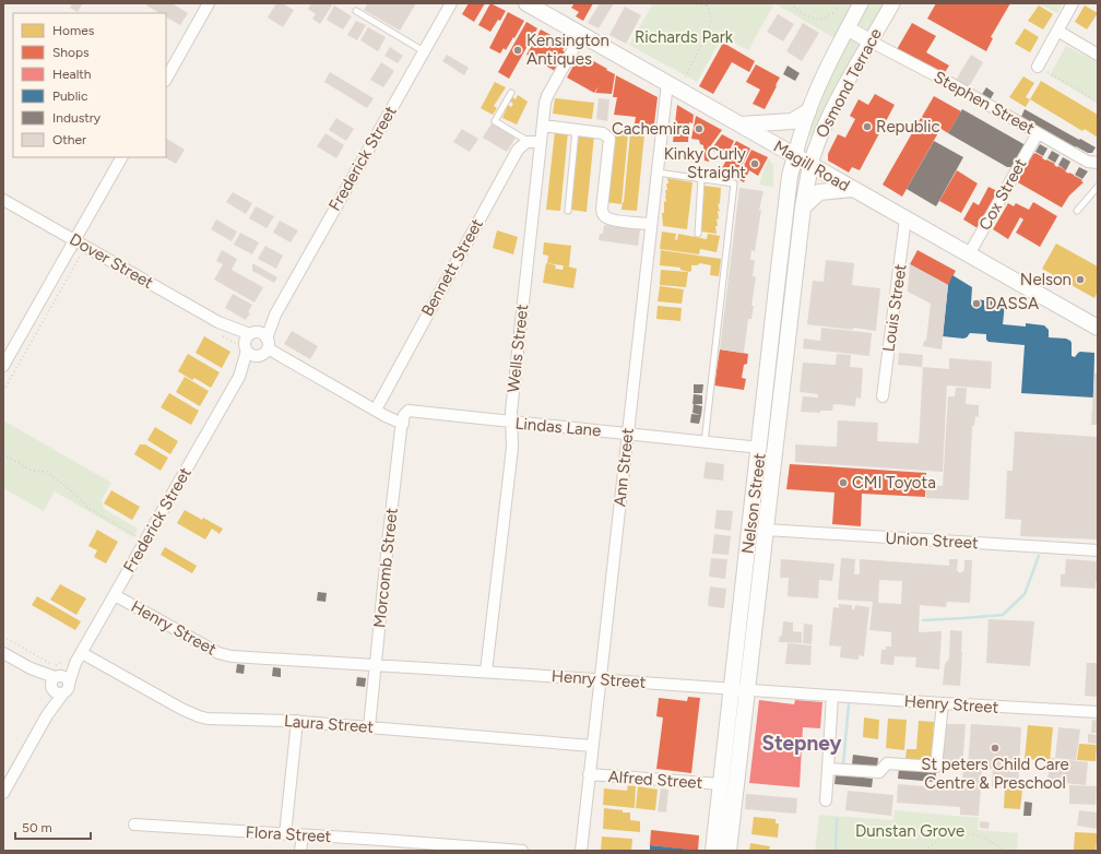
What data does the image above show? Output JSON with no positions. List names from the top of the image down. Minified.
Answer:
{"streets":{"main road":["Magill Road","Nelson Street"],"street":["Osmond Terrace","Stephen Street","Frederick Street","Cox Street","Dover Street","Bennett Street","Louis Street","Wells Street","Lindas Lane","Ann Street","Union Street","Morcomb Street","Henry Street","Laura Street","Alfred Street","Flora Street"]},"crossings":[["Osmond Terrace","Stephen Street"],["Osmond Terrace","Magill Road"],["Osmond Terrace","Nelson Street"],["Stephen Street","Cox Street"],["Frederick Street","Dover Street"],["Frederick Street","Henry Street"],["Frederick Street","Laura Street"],["Magill Road","Cox Street"],["Magill Road","Louis Street"],["Magill Road","Wells Street"],["Magill Road","Ann Street"],["Magill Road","Nelson Street"],["Dover Street","Bennett Street"],["Dover Street","Morcomb Street"],["Wells Street","Lindas Lane"],["Wells Street","Henry Street"],["Lindas Lane","Ann Street"],["Lindas Lane","Nelson Street"],["Lindas Lane","Morcomb Street"],["Ann Street","Henry Street"],["Ann Street","Laura Street"],["Ann Street","Alfred Street"],["Nelson Street","Union Street"],["Nelson Street","Henry Street"],["Nelson Street","Alfred Street"],["Morcomb Street","Henry Street"],["Morcomb Street","Laura Street"]],"districts":["Stepney"],"parks":["Richards Park","Dunstan Grove"],"places":["Kensington Antiques","Republic","Cachemira","Kinky Curly Straight","Nelson","DASSA","CMI Toyota","St peters Child Care Centre & Preschool"],"legend":["Homes","Shops","Health","Public","Industry","Other"],"scale_bar":"50 m"}
